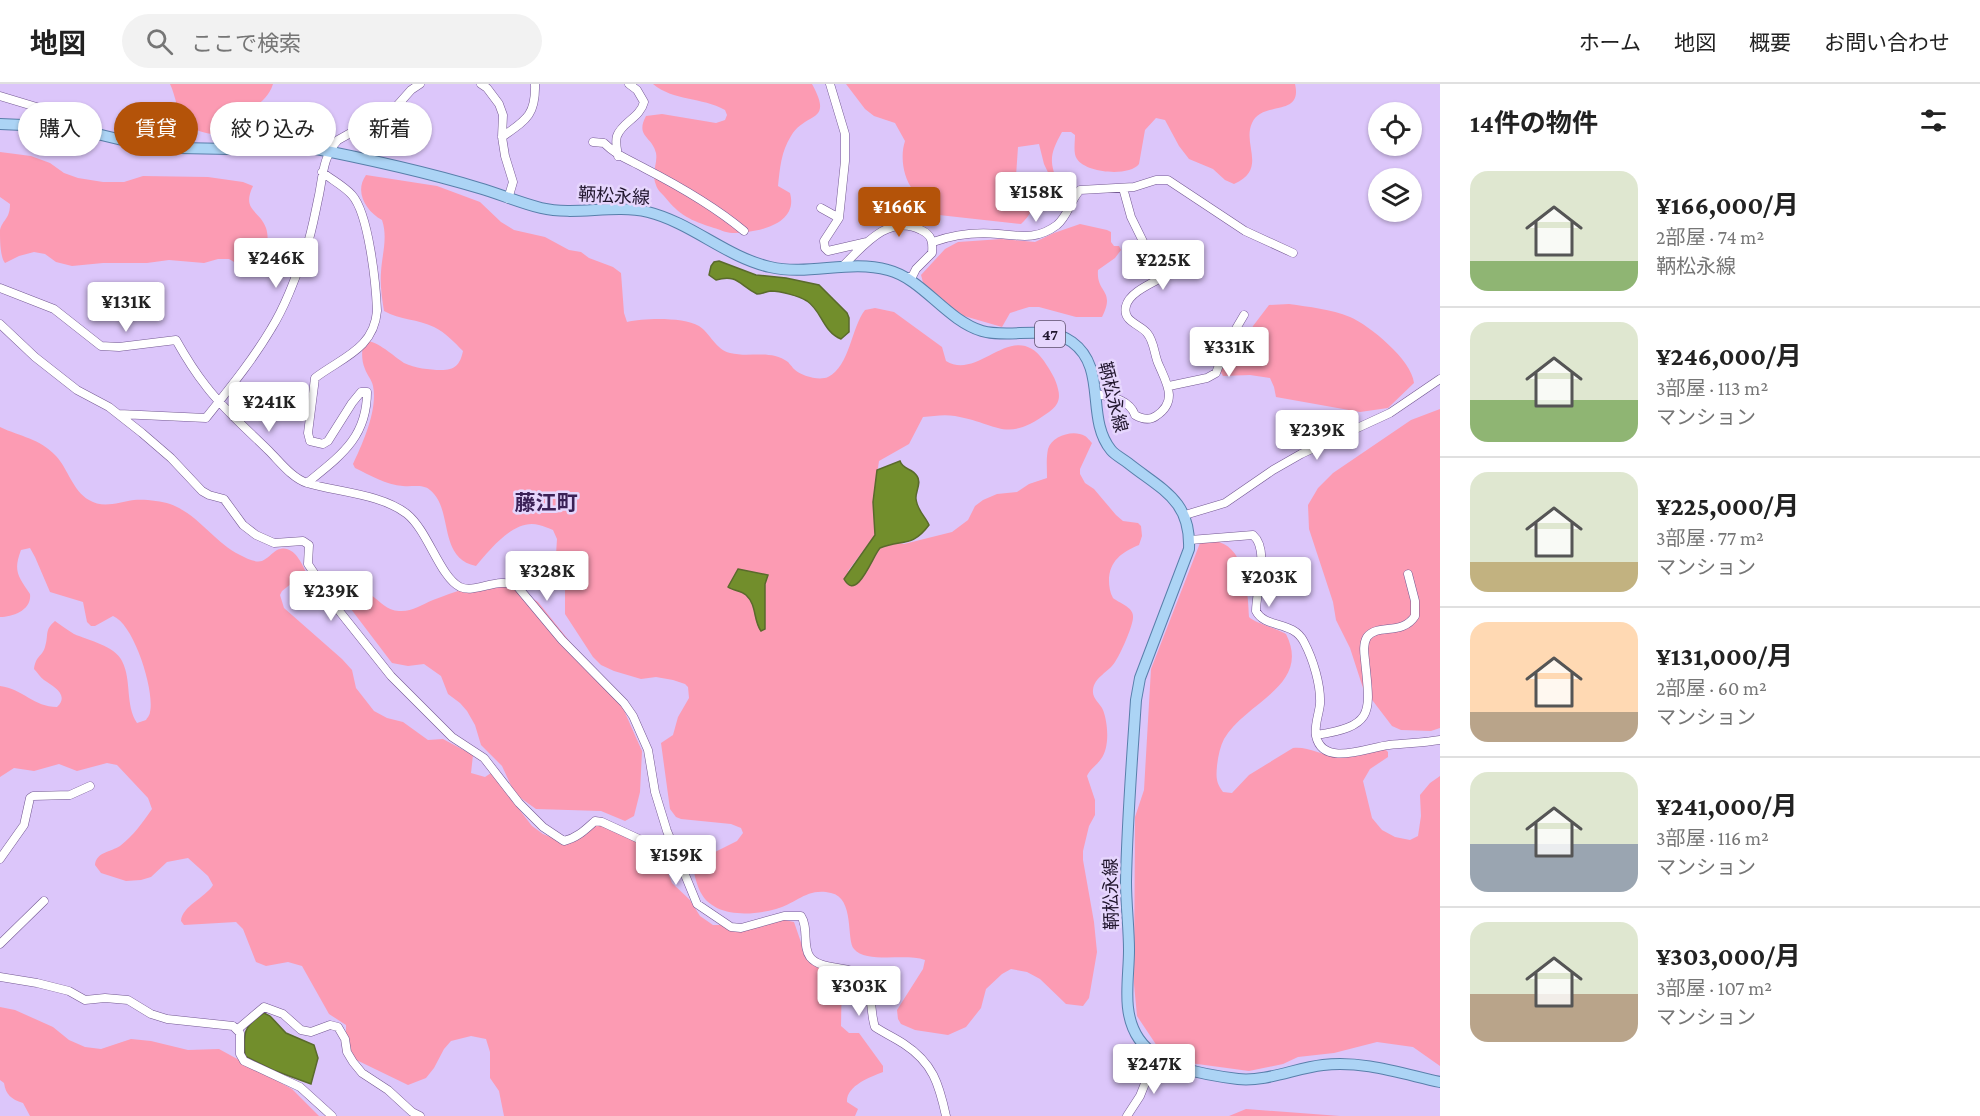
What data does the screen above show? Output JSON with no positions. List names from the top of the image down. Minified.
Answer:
{"streets":{"main road":["鞆松永線","47"]},"districts":["藤江町"],"page":{"header":"地図","search":"ここで検索","nav":["ホーム","地図","概要","お問い合わせ"],"heading":"14件の物件","chip":["購入","賃貸","絞り込み","新着"],"list":[{"name":"¥166,000/月","note":"2部屋 · 74 m² · 鞆松永線"},{"name":"¥246,000/月","note":"3部屋 · 113 m² · マンション"},{"name":"¥225,000/月","note":"3部屋 · 77 m² · マンション"},{"name":"¥131,000/月","note":"2部屋 · 60 m² · マンション"},{"name":"¥241,000/月","note":"3部屋 · 116 m² · マンション"},{"name":"¥303,000/月","note":"3部屋 · 107 m² · マンション"}],"price":["¥158K","¥166K","¥246K","¥225K","¥131K","¥331K","¥241K","¥239K","¥328K","¥203K","¥239K","¥159K","¥303K","¥247K"]}}
